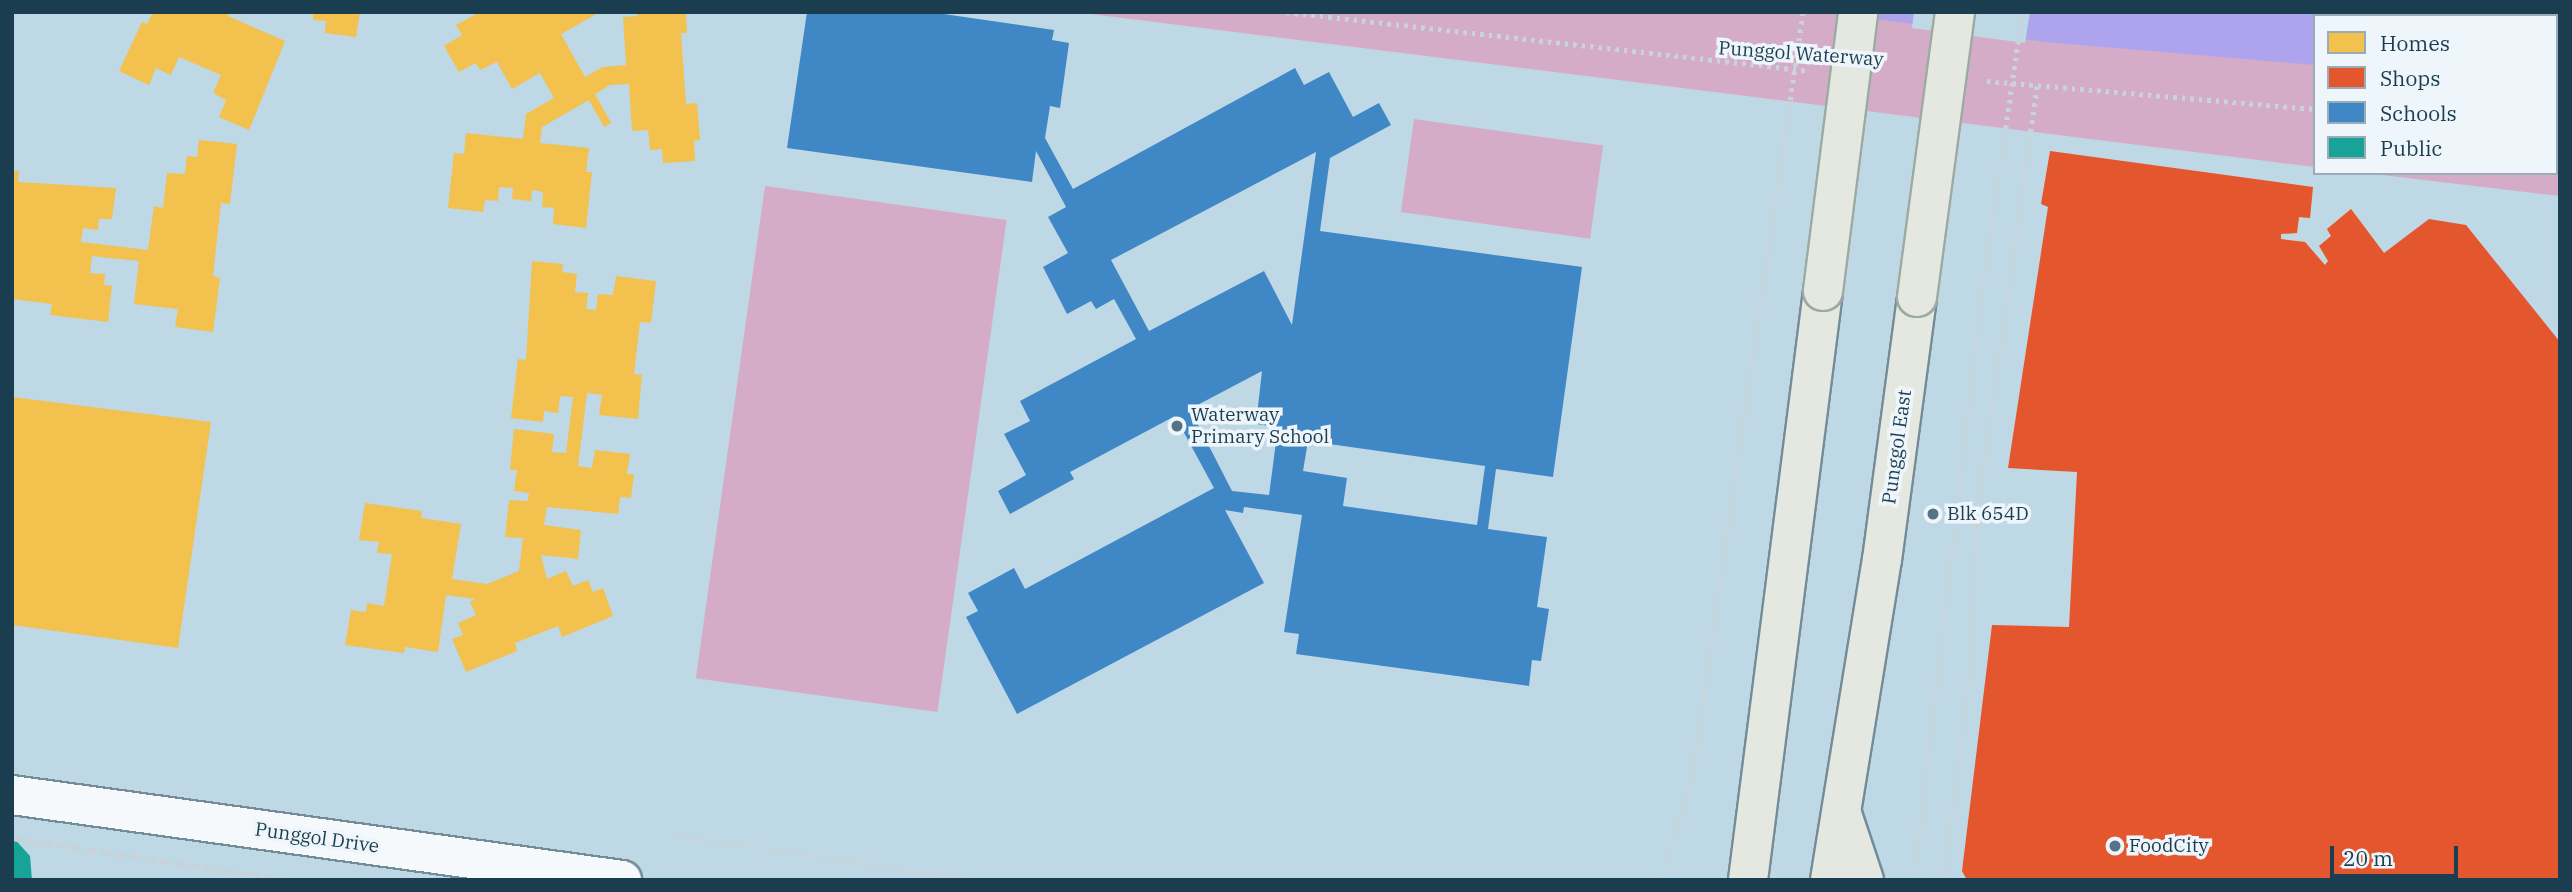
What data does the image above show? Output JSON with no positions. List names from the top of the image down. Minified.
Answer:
{"streets":{"main road":["Punggol East"],"street":["Punggol Drive"],"path":["Punggol Waterway"]},"places":["Waterway Primary School","Blk 654D","FoodCity"],"legend":["Homes","Shops","Schools","Public"],"scale_bar":"20 m"}
